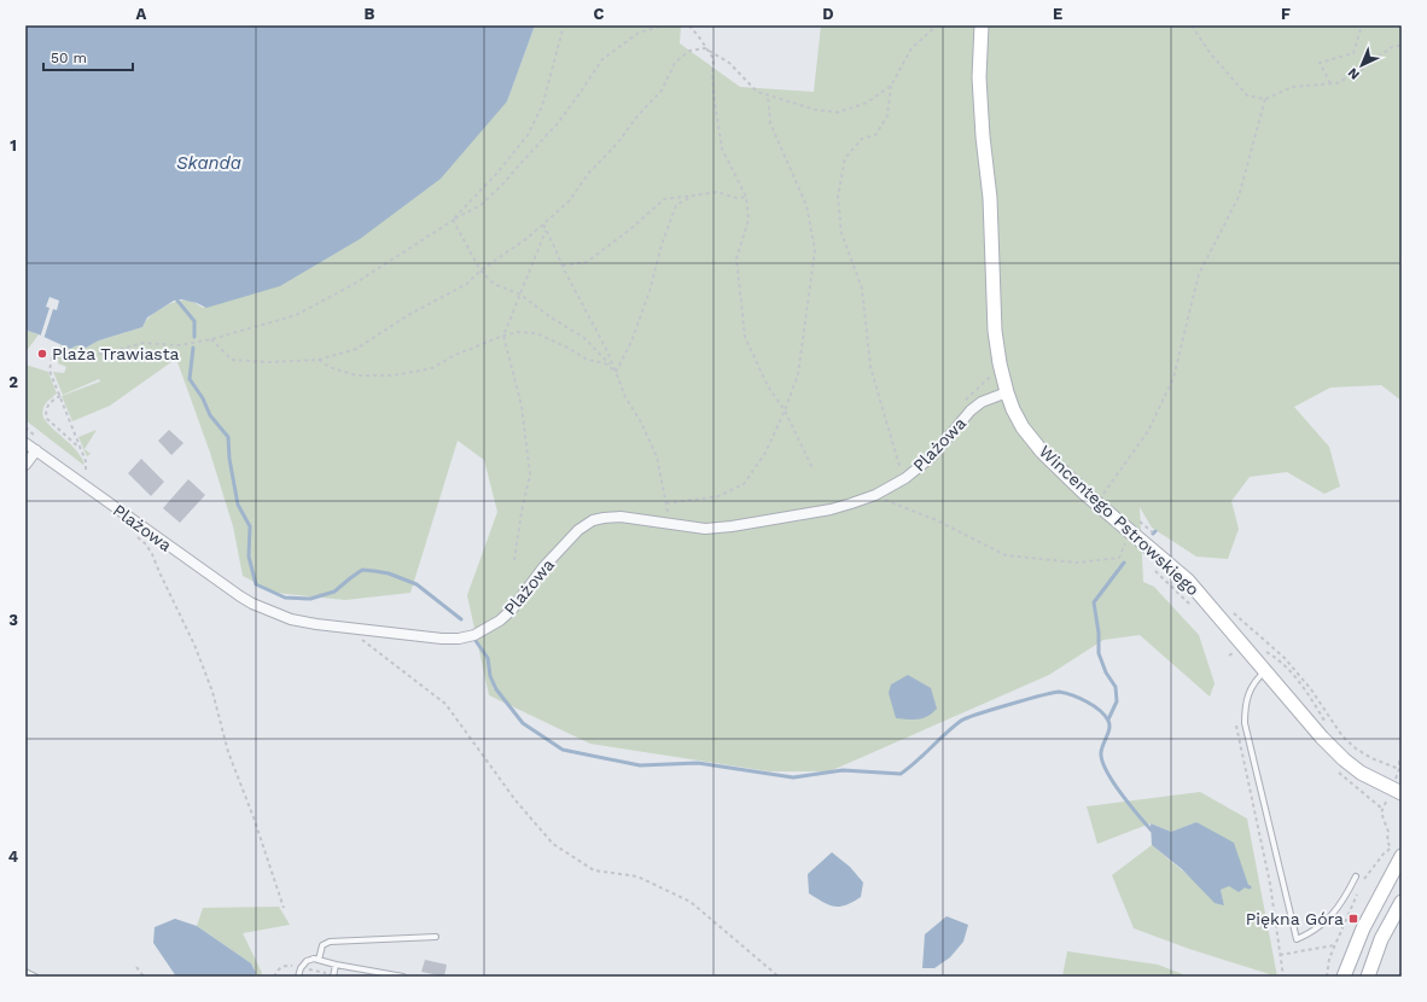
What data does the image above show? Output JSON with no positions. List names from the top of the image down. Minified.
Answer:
{"streets":{"street":["Plażowa","Wincentego Pstrowskiego"]},"crossings":[["Plażowa","Wincentego Pstrowskiego"]],"water":["Skanda"],"places":{"other":["Plaża Trawiasta"],"transit":["Piękna Góra"]},"scale_bar":"50 m","north":"bottom left","grid":{"columns":["A","B","C","D","E","F"],"rows":["1","2","3","4"]}}
